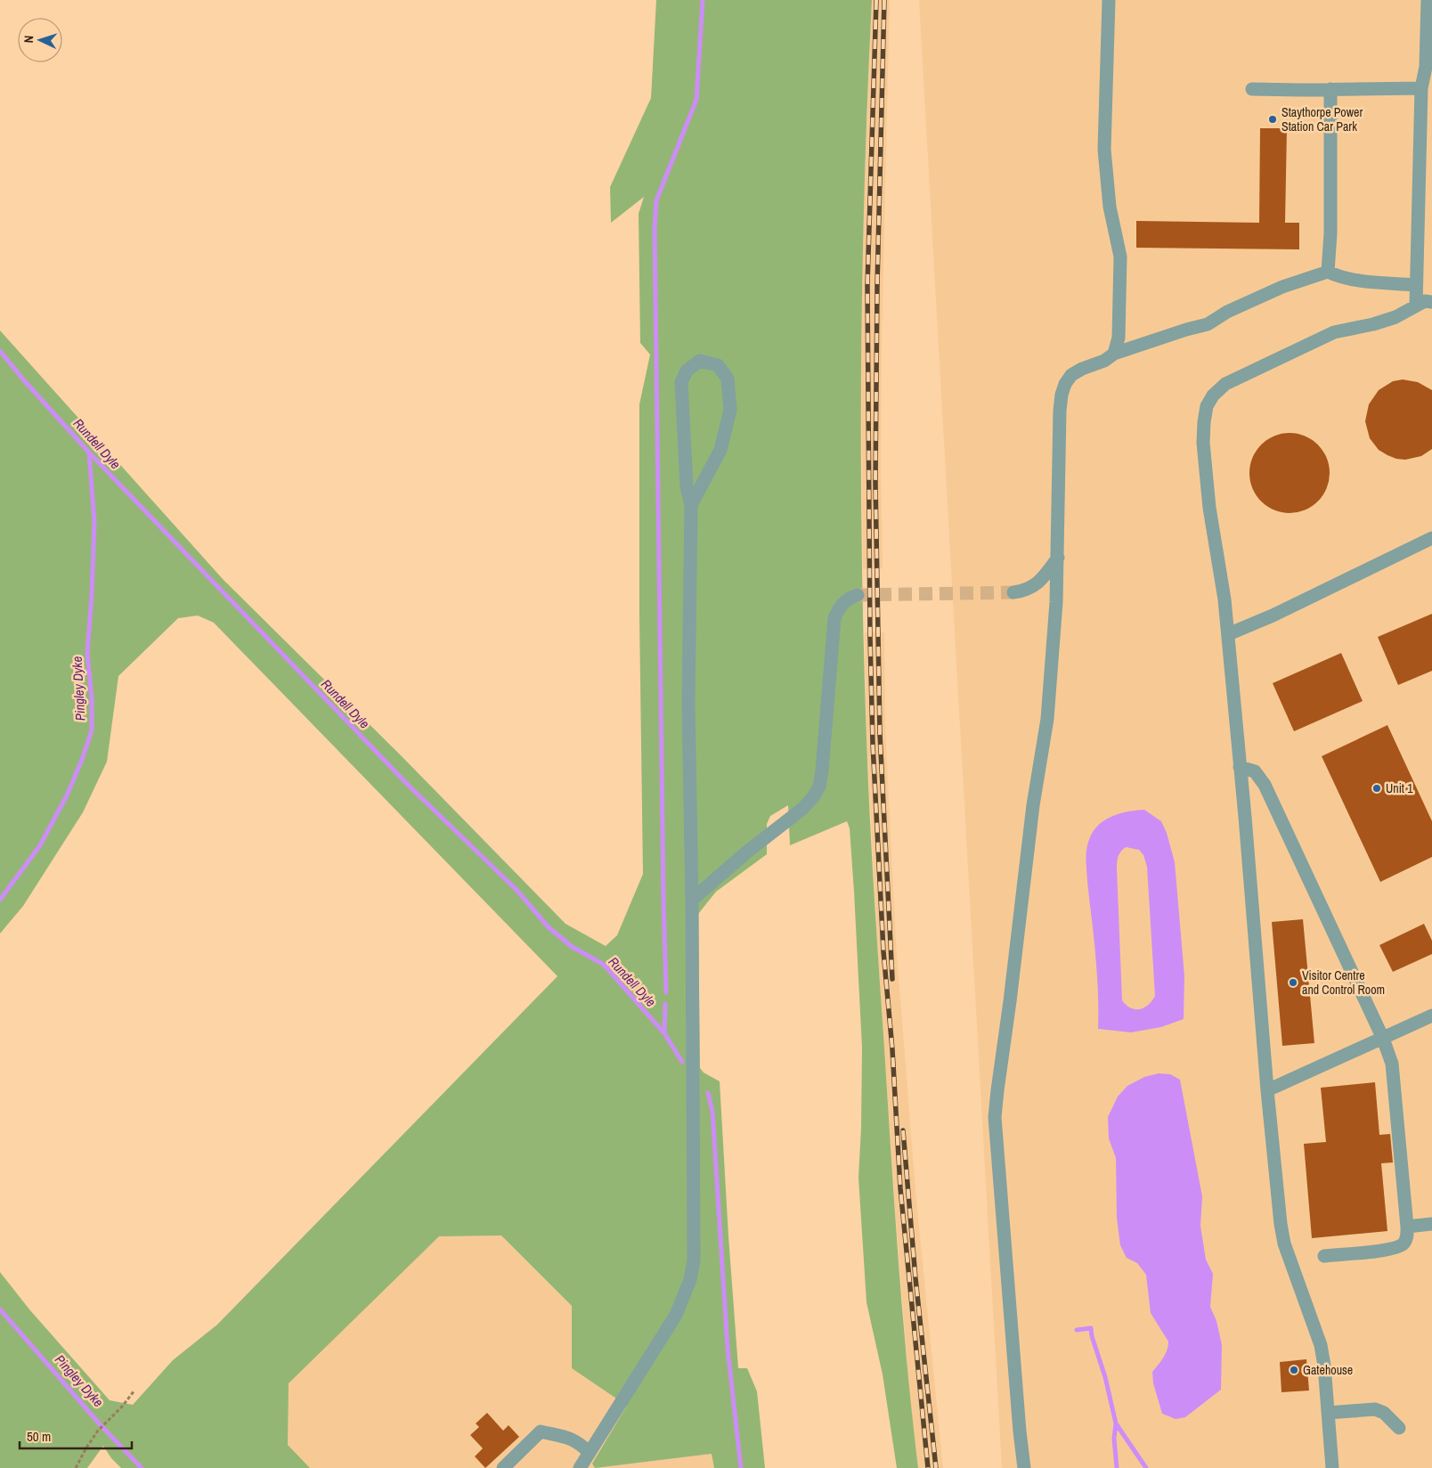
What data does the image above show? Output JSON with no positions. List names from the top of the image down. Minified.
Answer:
{"water":["Rundell Dyle","Pingley Dyke"],"places":["Staythorpe Power Station Car Park","Unit 1","Visitor Centre and Control Room","Gatehouse"],"scale_bar":"50 m","north":"left"}
